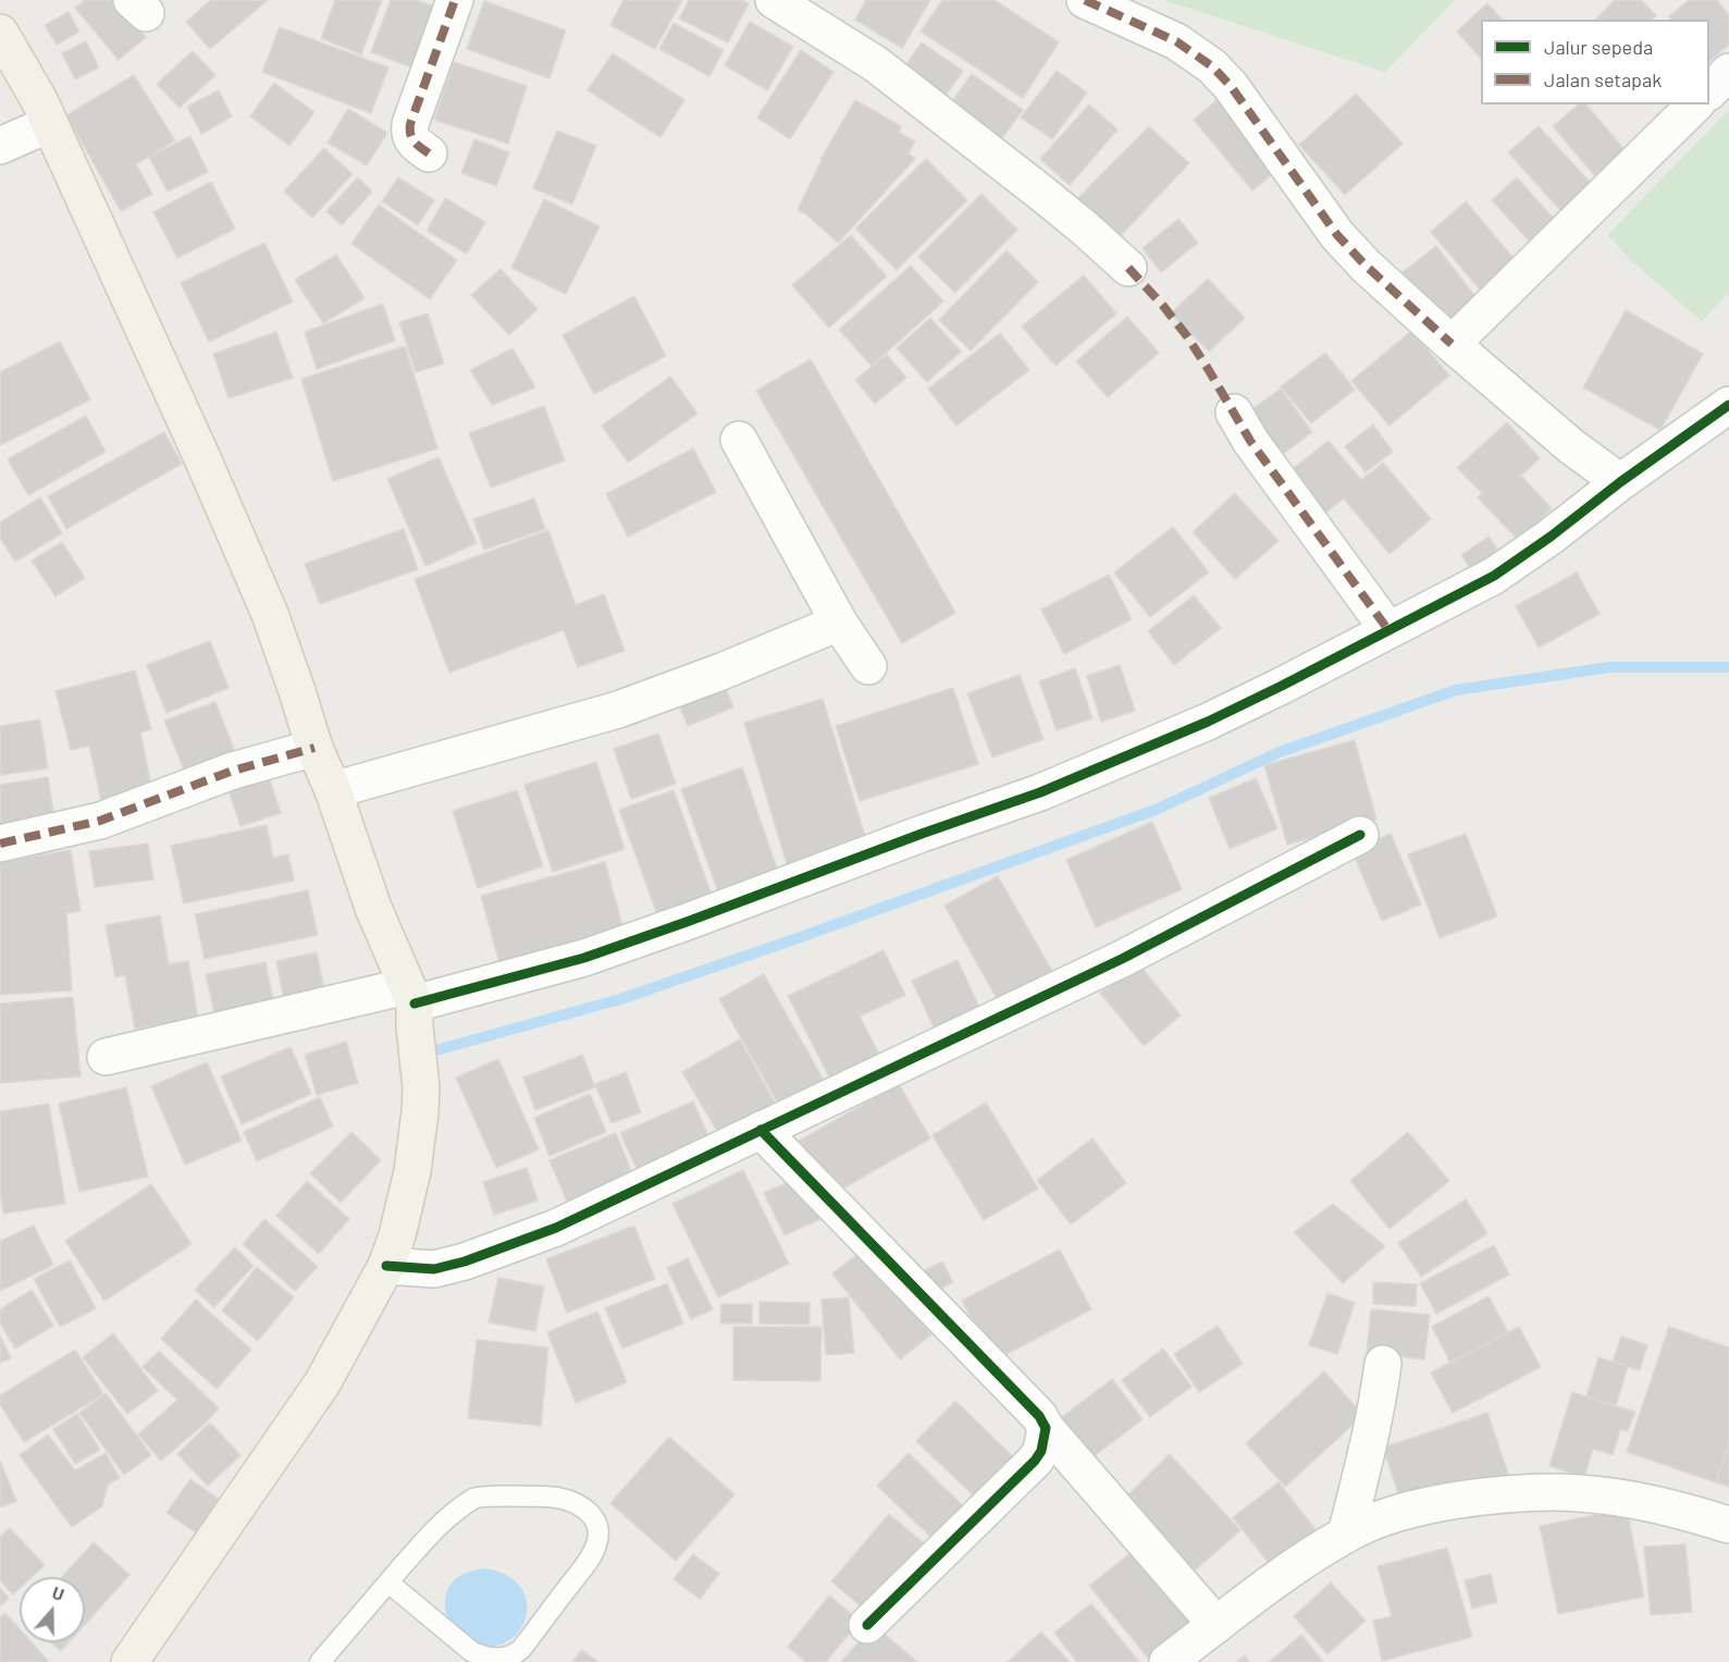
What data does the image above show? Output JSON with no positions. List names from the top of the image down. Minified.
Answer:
{"legend":["Jalur sepeda","Jalan setapak"],"north":"top"}
